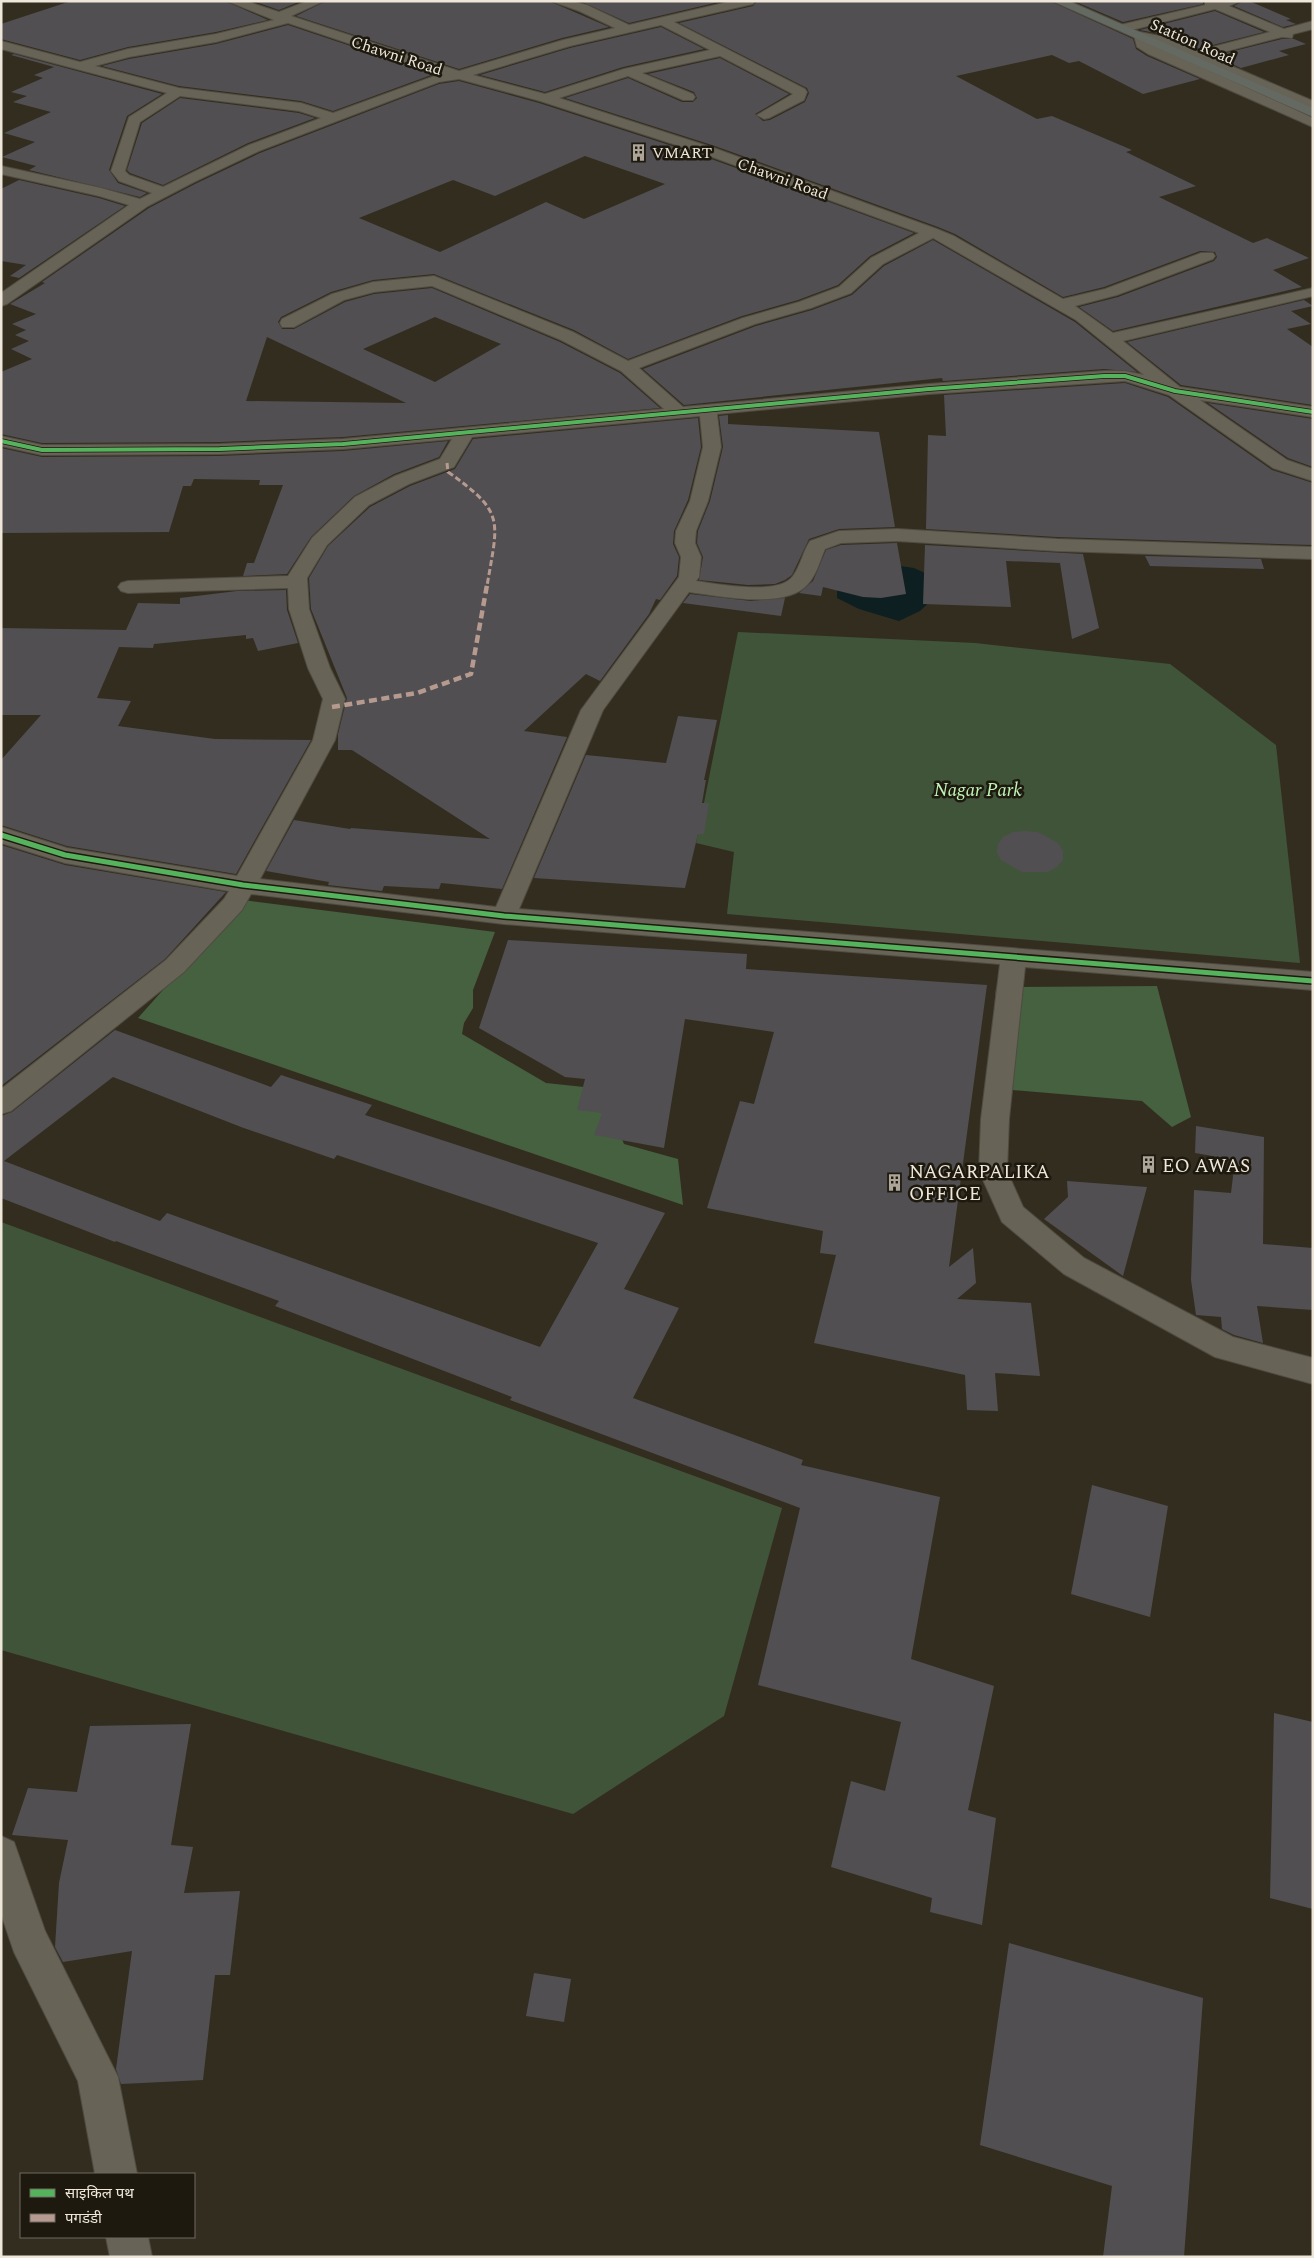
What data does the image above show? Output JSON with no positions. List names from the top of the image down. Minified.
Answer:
{"streets":{"main road":["Station Road"],"street":["Chawni Road"]},"parks":["Nagar Park"],"places":{"building":["VMART","EO AWAS","NAGARPALIKA OFFICE"]},"legend":["साइकिल पथ","पगडंडी"]}
